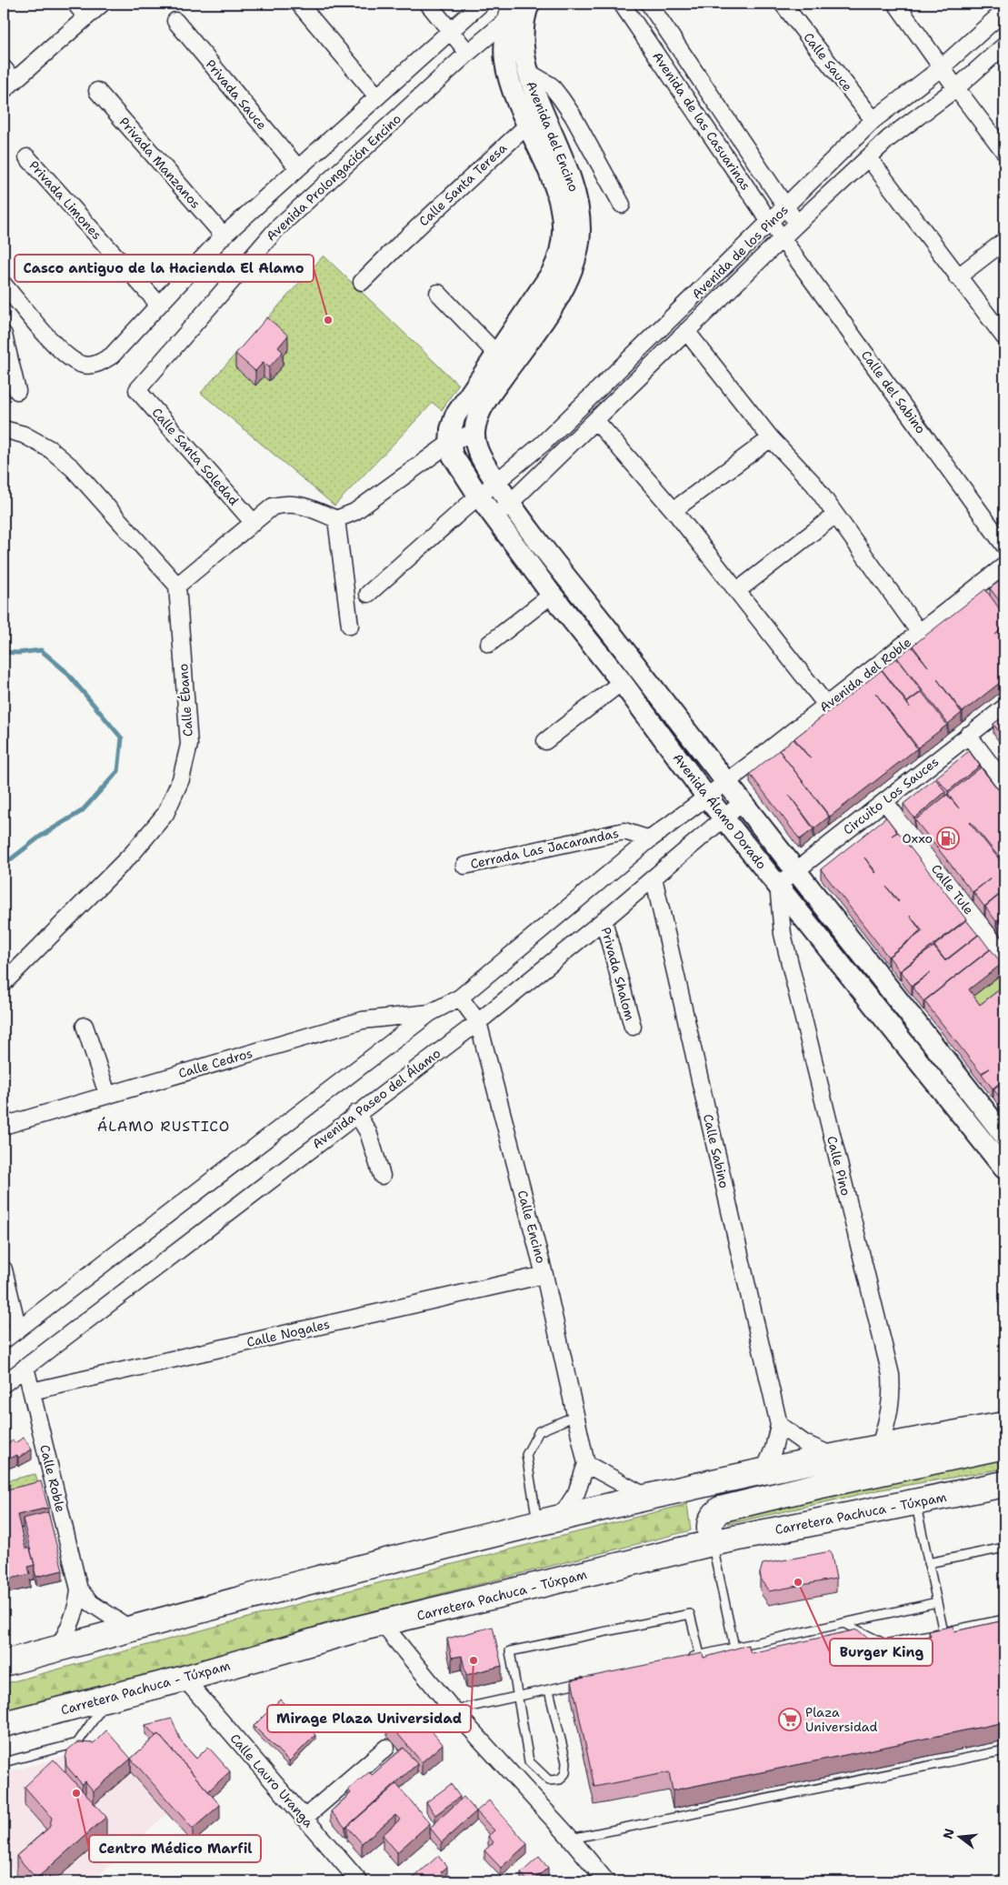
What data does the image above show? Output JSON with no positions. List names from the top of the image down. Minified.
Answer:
{"streets":{"main road":["Carretera Pachuca - Túxpam"],"street":["Calle Sauce","Privada Sauce","Avenida de las Casuarinas","Avenida del Encino","Privada Manzanos","Avenida Prolongación Encino","Calle Santa Teresa","Privada Limones","Avenida de los Pinos","Calle del Sabino","Calle Santa Soledad","Avenida del Roble","Calle Ébano","Circuito Los Sauces","Avenida Álamo Dorado","Cerrada Las Jacarandas","Calle Tule","Privada Shalom","Calle Cedros","Avenida Paseo del Álamo","Calle Sabino","Calle Pino","Calle Encino","Calle Nogales","Calle Roble","Calle Lauro Uranga"]},"crossings":[["Calle Sauce","Avenida de los Pinos"],["Avenida de las Casuarinas","Avenida de los Pinos"],["Avenida de las Casuarinas","Calle del Sabino"],["Avenida del Encino","Avenida Prolongación Encino"],["Avenida del Encino","Calle Santa Teresa"],["Avenida del Encino","Avenida Álamo Dorado"],["Avenida Prolongación Encino","Calle Santa Soledad"],["Avenida de los Pinos","Calle del Sabino"],["Avenida de los Pinos","Avenida Álamo Dorado"],["Avenida del Roble","Avenida Álamo Dorado"],["Circuito Los Sauces","Avenida Álamo Dorado"],["Circuito Los Sauces","Calle Tule"],["Circuito Los Sauces","Calle Pino"],["Avenida Álamo Dorado","Avenida Paseo del Álamo"],["Avenida Álamo Dorado","Calle Pino"],["Privada Shalom","Avenida Paseo del Álamo"],["Avenida Paseo del Álamo","Calle Sabino"],["Avenida Paseo del Álamo","Calle Encino"],["Avenida Paseo del Álamo","Calle Roble"],["Calle Encino","Calle Nogales"],["Calle Nogales","Calle Roble"],["Carretera Pachuca - Túxpam","Calle Lauro Uranga"]],"districts":["ÁLAMO RUSTICO"],"places":{"other":["Casco antiguo de la Hacienda El Alamo","Burger King","Mirage Plaza Universidad","Centro Médico Marfil"],"fuel station":["Oxxo"],"supermarket":["Plaza Universidad"]},"north":"left"}
